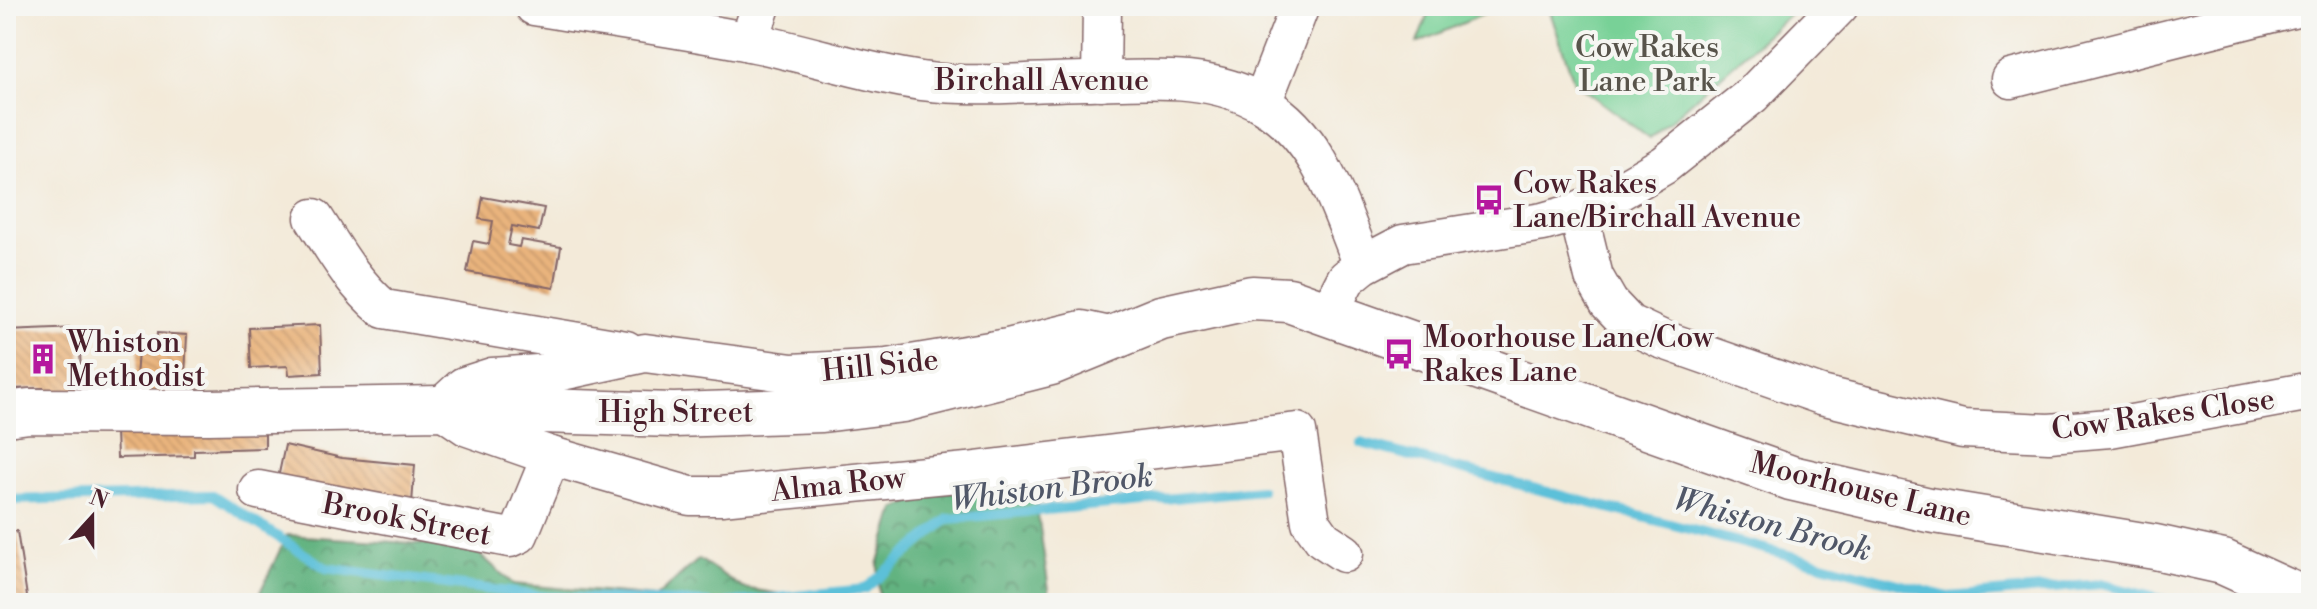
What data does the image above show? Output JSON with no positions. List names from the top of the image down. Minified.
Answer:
{"streets":{"street":["Birchall Avenue","Hill Side","High Street","Cow Rakes Close","Alma Row","Moorhouse Lane","Brook Street"]},"crossings":[["Hill Side","High Street"],["Hill Side","Alma Row"],["High Street","Alma Row"],["High Street","Moorhouse Lane"],["Alma Row","Brook Street"]],"water":["Whiston Brook"],"parks":["Cow Rakes Lane Park"],"places":{"bus stop":["Cow Rakes Lane/Birchall Avenue","Moorhouse Lane/Cow Rakes Lane"],"building":["Whiston Methodist"]},"north":"top"}
